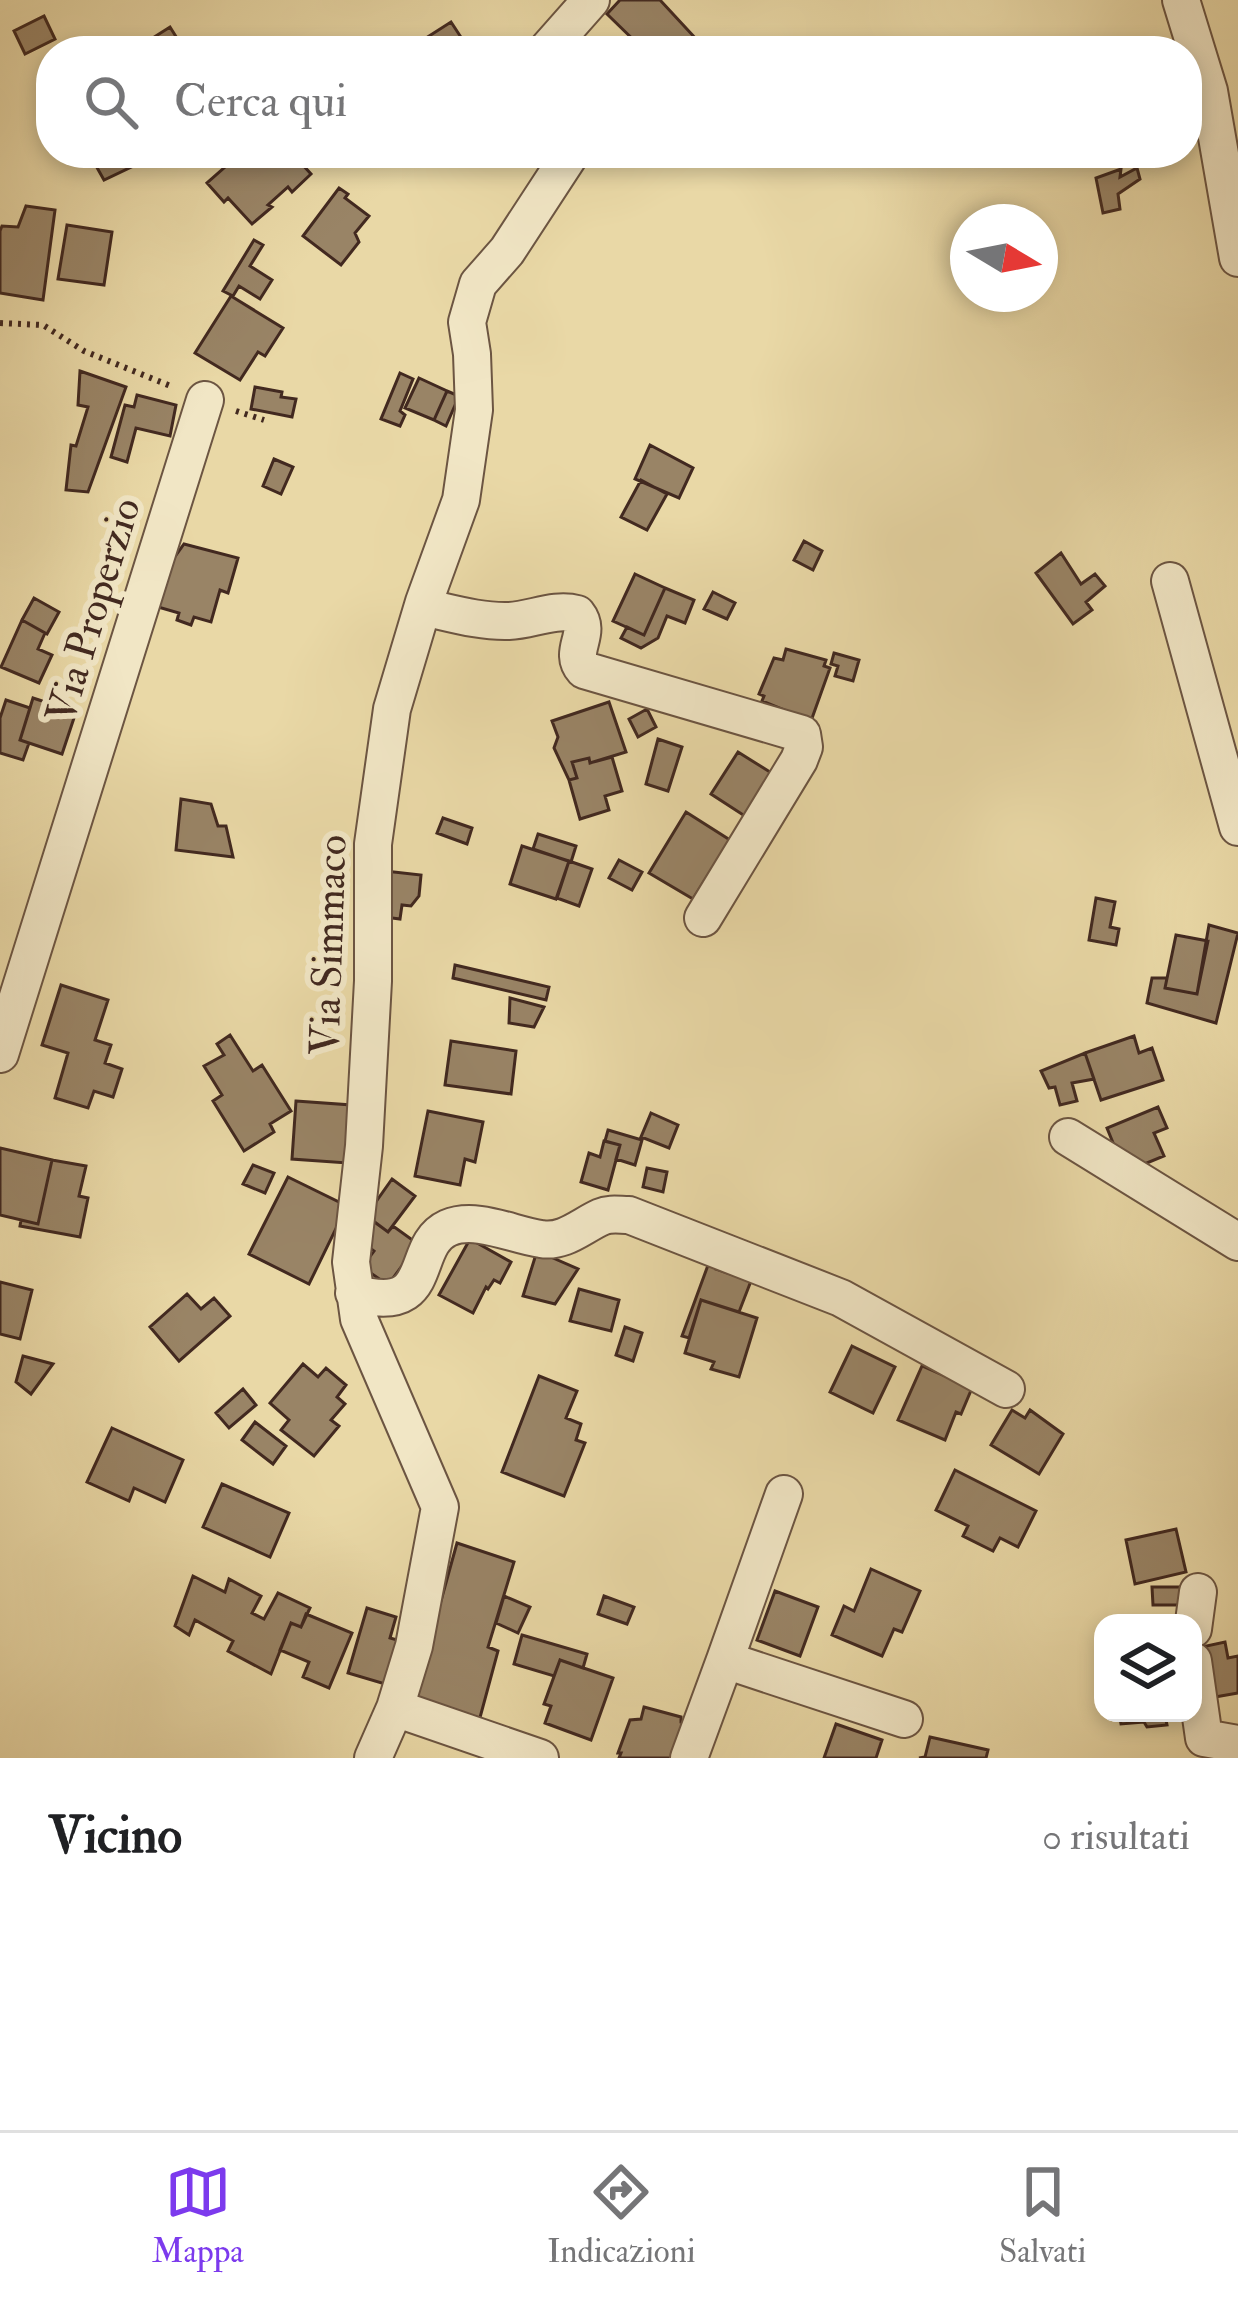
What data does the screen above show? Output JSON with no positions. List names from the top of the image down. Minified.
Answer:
{"streets":{"street":["Via Properzio","Via Simmaco"]},"north":"right","page":{"search":"Cerca qui","heading":["Vicino","0 risultati"],"nav":["Mappa","Indicazioni","Salvati"]}}
